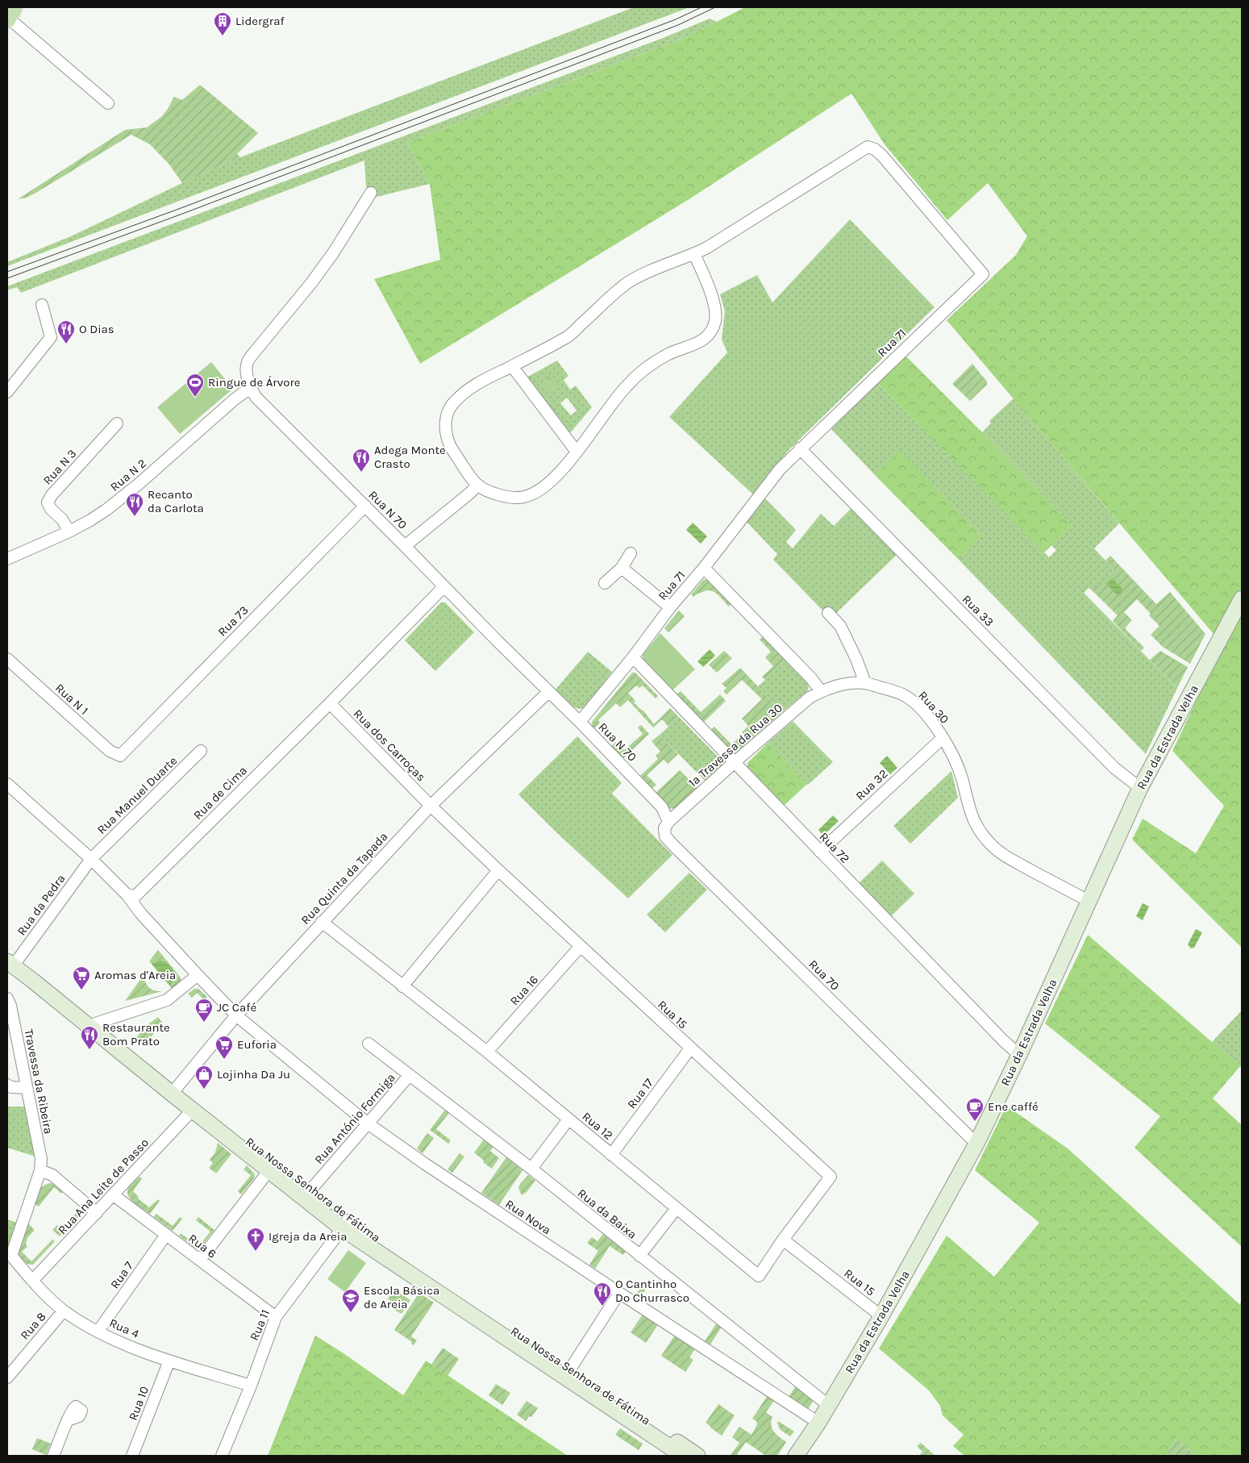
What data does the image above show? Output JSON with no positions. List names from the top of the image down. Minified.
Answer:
{"streets":{"street":["Rua 71","Rua N 3","Rua N 2","Rua N 70","Rua 33","Rua 73","Rua N 1","Rua 30","Rua da Estrada Velha","Rua dos Carroças","1ª Travessa da Rua 30","Rua 32","Rua de Cima","Rua Manuel Duarte","Rua 72","Rua Quinta da Tapada","Rua da Pedra","Rua 70","Rua 16","Rua 15","Travessa da Ribeira","Rua 17","Rua António Formiga","Rua 12","Rua Ana Leite de Passo","Rua Nossa Senhora de Fátima","Rua da Baixa","Rua Nova","Rua 6","Rua 7","Rua 11","Rua 8","Rua 4","Rua 10"]},"crossings":[["Rua 71","Rua N 70"],["Rua 71","Rua 33"],["Rua 71","Rua 72"],["Rua N 3","Rua N 2"],["Rua N 2","Rua N 70"],["Rua N 70","Rua 73"],["Rua N 70","1ª Travessa da Rua 30"],["Rua N 70","Rua de Cima"],["Rua N 70","Rua Quinta da Tapada"],["Rua N 70","Rua 70"],["Rua 33","Rua da Estrada Velha"],["Rua 73","Rua N 1"],["Rua 30","Rua da Estrada Velha"],["Rua 30","1ª Travessa da Rua 30"],["Rua 30","Rua 32"],["Rua da Estrada Velha","Rua 72"],["Rua da Estrada Velha","Rua 70"],["Rua da Estrada Velha","Rua 15"],["Rua da Estrada Velha","Rua da Baixa"],["Rua da Estrada Velha","Rua Nova"],["Rua dos Carroças","Rua de Cima"],["Rua dos Carroças","Rua Quinta da Tapada"],["Rua dos Carroças","Rua 15"],["1ª Travessa da Rua 30","Rua 72"],["1ª Travessa da Rua 30","Rua 70"],["Rua 32","Rua 72"],["Rua de Cima","Rua Nova"],["Rua Manuel Duarte","Rua da Pedra"],["Rua Quinta da Tapada","Rua 15"],["Rua Quinta da Tapada","Rua 12"],["Rua Quinta da Tapada","Rua Nossa Senhora de Fátima"],["Rua Quinta da Tapada","Rua Nova"],["Rua da Pedra","Rua Nossa Senhora de Fátima"],["Rua 16","Rua 15"],["Rua 16","Rua 12"],["Rua 15","Rua 17"],["Rua 15","Rua 12"],["Rua 17","Rua 12"],["Rua António Formiga","Rua Nossa Senhora de Fátima"],["Rua António Formiga","Rua da Baixa"],["Rua António Formiga","Rua Nova"],["Rua Ana Leite de Passo","Rua Nossa Senhora de Fátima"],["Rua Ana Leite de Passo","Rua 6"],["Rua Ana Leite de Passo","Rua 4"],["Rua Nossa Senhora de Fátima","Rua 11"],["Rua 6","Rua 7"],["Rua 6","Rua 11"],["Rua 7","Rua 4"],["Rua 11","Rua 4"],["Rua 8","Rua 4"],["Rua 4","Rua 10"]],"places":{"building":["Lidergraf"],"restaurant":["O Dias","Adega Monte Crasto","Recanto da Carlota","Restaurante Bom Prato","O Cantinho Do Churrasco"],"sports":["Ringue de Árvore"],"supermarket":["Aromas d'Areia","Euforia"],"cafe":["JC Café","Ene caffé"],"shop":["Lojinha Da Ju"],"church":["Igreja da Areia"],"school or university":["Escola Básica de Areia"]}}
